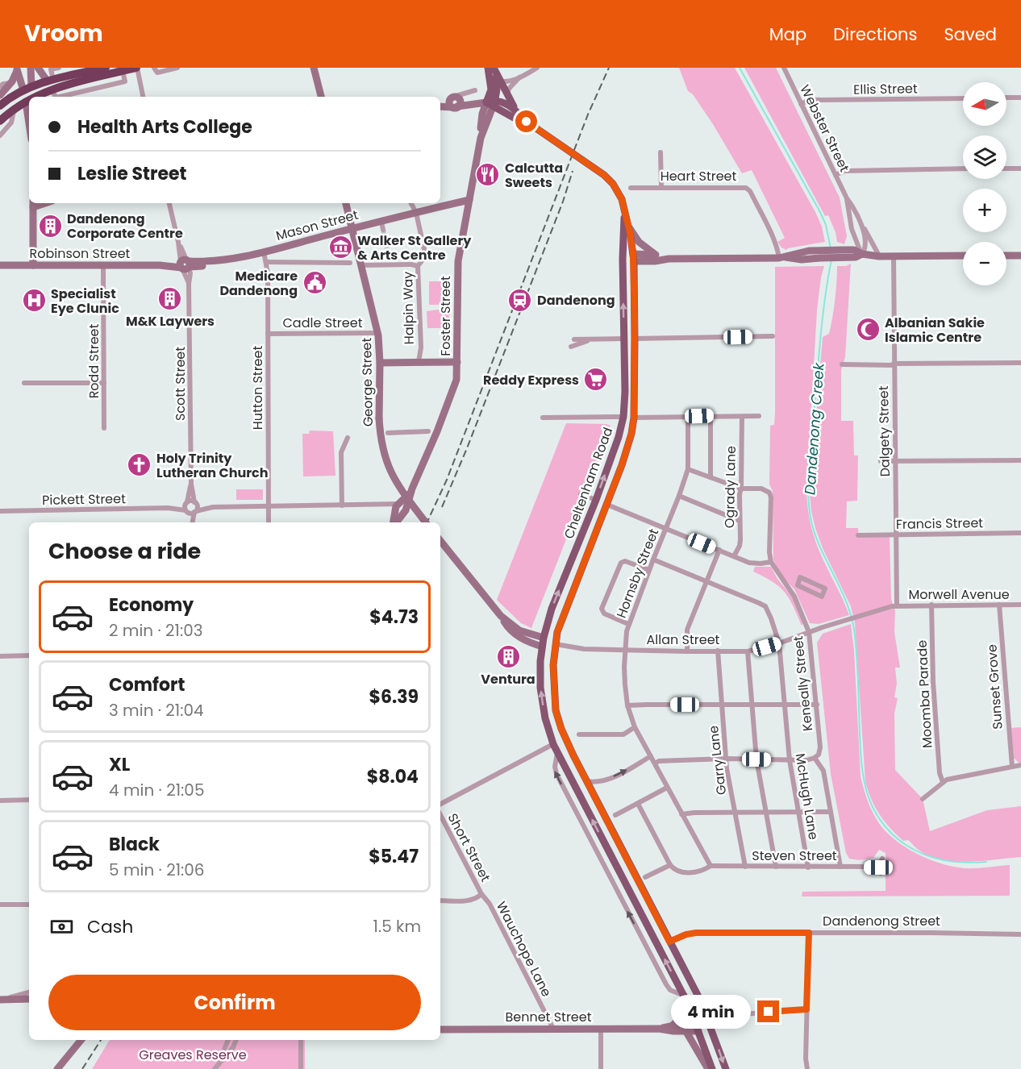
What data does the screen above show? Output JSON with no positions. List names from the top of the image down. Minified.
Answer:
{"streets":{"main road":["Mason Street","Robinson Street","Foster Street","George Street","Cheltenham Road","Dandenong Street","Bennet Street"],"street":["Ellis Street","Webster Street","Heart Street","Halpin Way","Cadle Street","Rodd Street","Scott Street","Hutton Street","Dalgety Street","Ogrady Lane","Pickett Street","Francis Street","Hornsby Street","Morwell Avenue","Allan Street","Keneally Street","Sunset Grove","Moomba Parade","Garry Lane","McHugh Lane","Short Street","Steven Street","Wauchope Lane"]},"crossings":[["Ellis Street","Webster Street"],["Mason Street","Robinson Street"],["Mason Street","Halpin Way"],["Mason Street","Foster Street"],["Mason Street","George Street"],["Mason Street","Scott Street"],["Mason Street","Hutton Street"],["Robinson Street","Rodd Street"],["Robinson Street","Scott Street"],["Foster Street","Cheltenham Road"],["Foster Street","Pickett Street"],["Cadle Street","George Street"],["Cadle Street","Hutton Street"],["Scott Street","Pickett Street"],["Hutton Street","Pickett Street"],["Dalgety Street","Francis Street"],["Dalgety Street","Morwell Avenue"],["Cheltenham Road","Allan Street"],["Cheltenham Road","Dandenong Street"],["Hornsby Street","Allan Street"],["Hornsby Street","McHugh Lane"],["Hornsby Street","Steven Street"],["Morwell Avenue","Allan Street"],["Morwell Avenue","Sunset Grove"],["Morwell Avenue","Moomba Parade"],["Allan Street","Keneally Street"],["Allan Street","Garry Lane"],["Allan Street","McHugh Lane"],["Garry Lane","Steven Street"],["McHugh Lane","Steven Street"],["Short Street","Wauchope Lane"],["Wauchope Lane","Bennet Street"]],"water":["Dandenong Creek"],"parks":["Greaves Reserve"],"places":{"restaurant":["Calcutta Sweets"],"building":["Dandenong Corporate Centre","M&K Laywers","Ventura"],"museum":["Walker St Gallery & Arts Centre"],"public building":["Medicare Dandenong"],"station":["Dandenong"],"hospital":["Specialist Eye Clunic"],"mosque":["Albanian Sakie Islamic Centre"],"supermarket":["Reddy Express"],"church":["Holy Trinity Lutheran Church"]},"north":"left","page":{"header":"Vroom","nav":["Map","Directions","Saved"],"map_buttons":["+","−"],"banner":["Health Arts College","Leslie Street"],"heading":"Choose a ride","list":[{"name":"Economy","note":"2 min · 21:03","value":"$4.73"},{"name":"Comfort","note":"3 min · 21:04","value":"$6.39"},{"name":"XL","note":"4 min · 21:05","value":"$8.04"},{"name":"Black","note":"5 min · 21:06","value":"$5.47"}],"pay":["Cash","1.5 km"],"buttons":"Confirm","bubble":"4 min"}}
